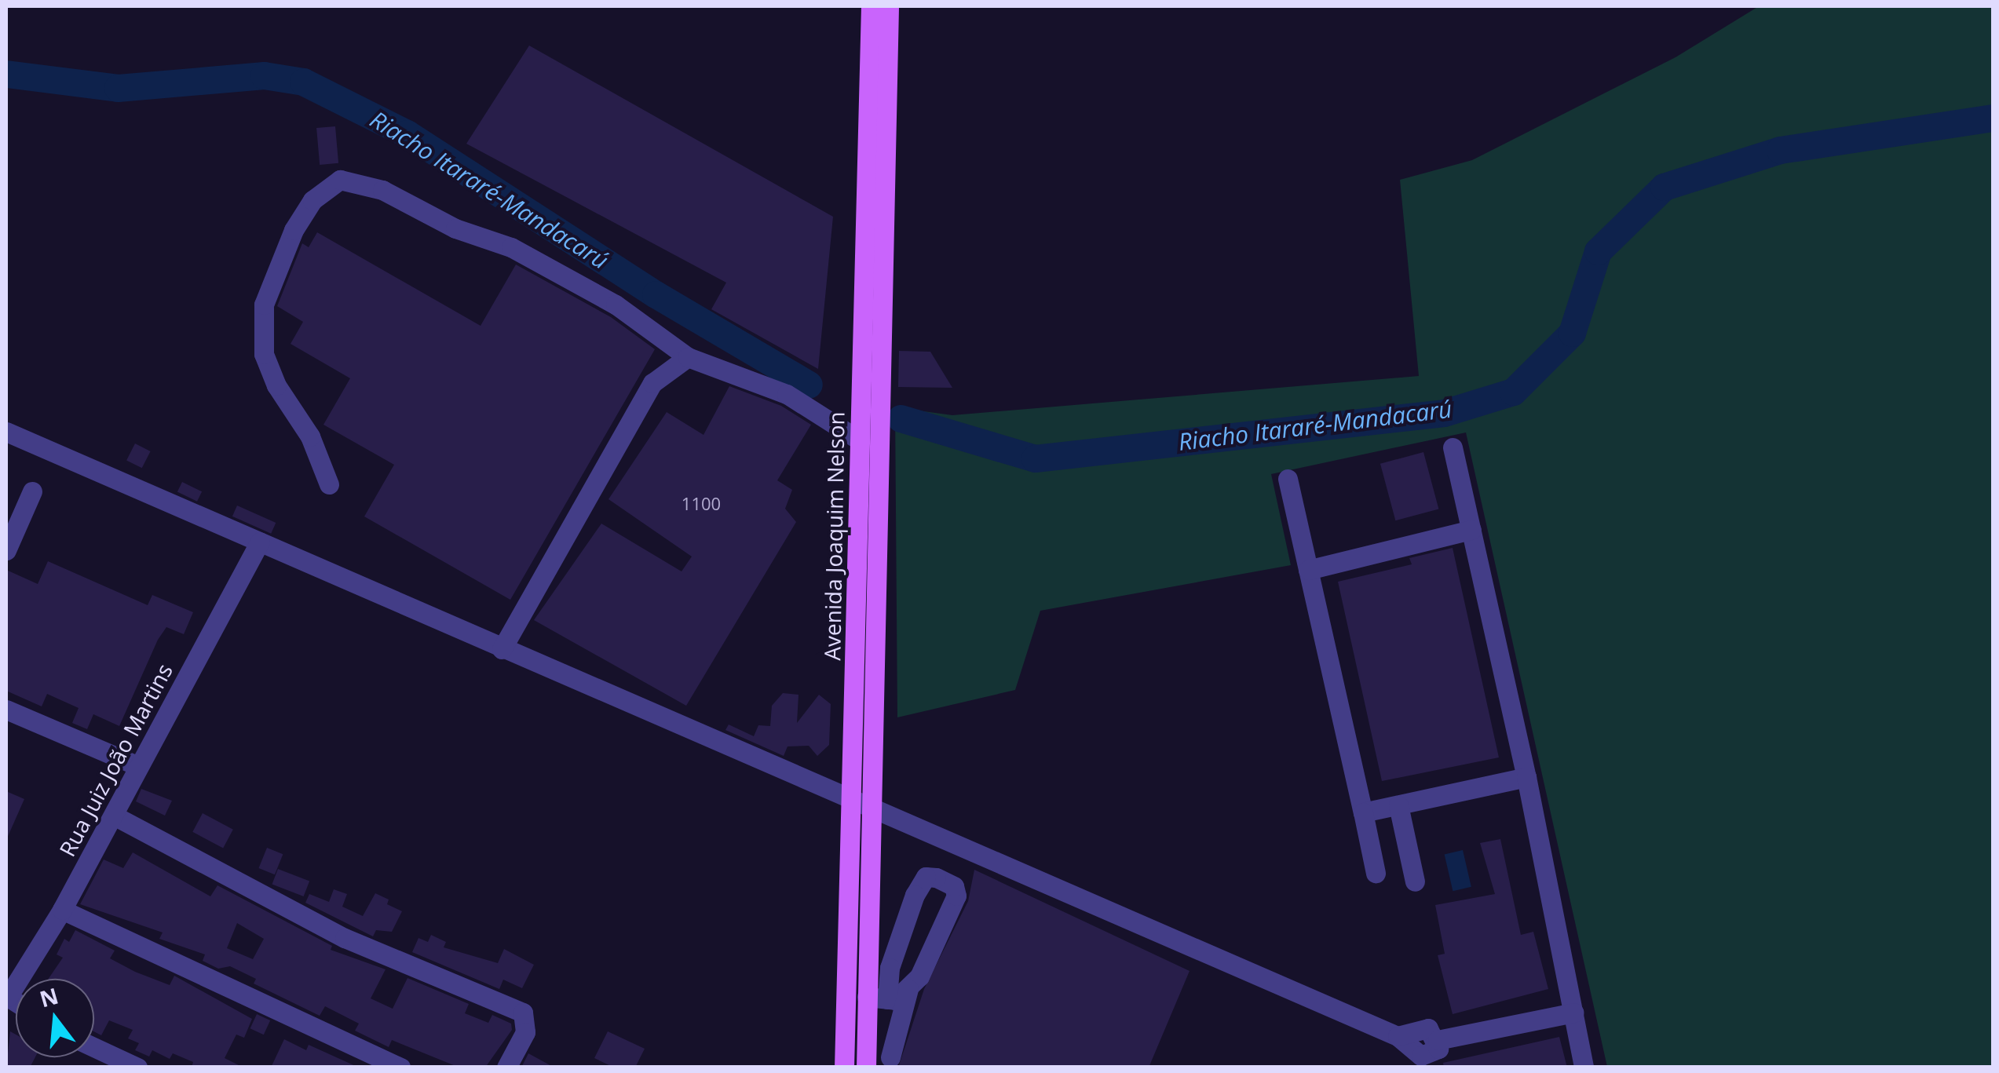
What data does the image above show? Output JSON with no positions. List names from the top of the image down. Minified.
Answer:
{"streets":{"main road":["Avenida Joaquim Nelson"],"street":["Rua Juiz João Martins"]},"water":["Riacho Itararé-Mandacarú"],"house_numbers":["1100"],"north":"top"}
